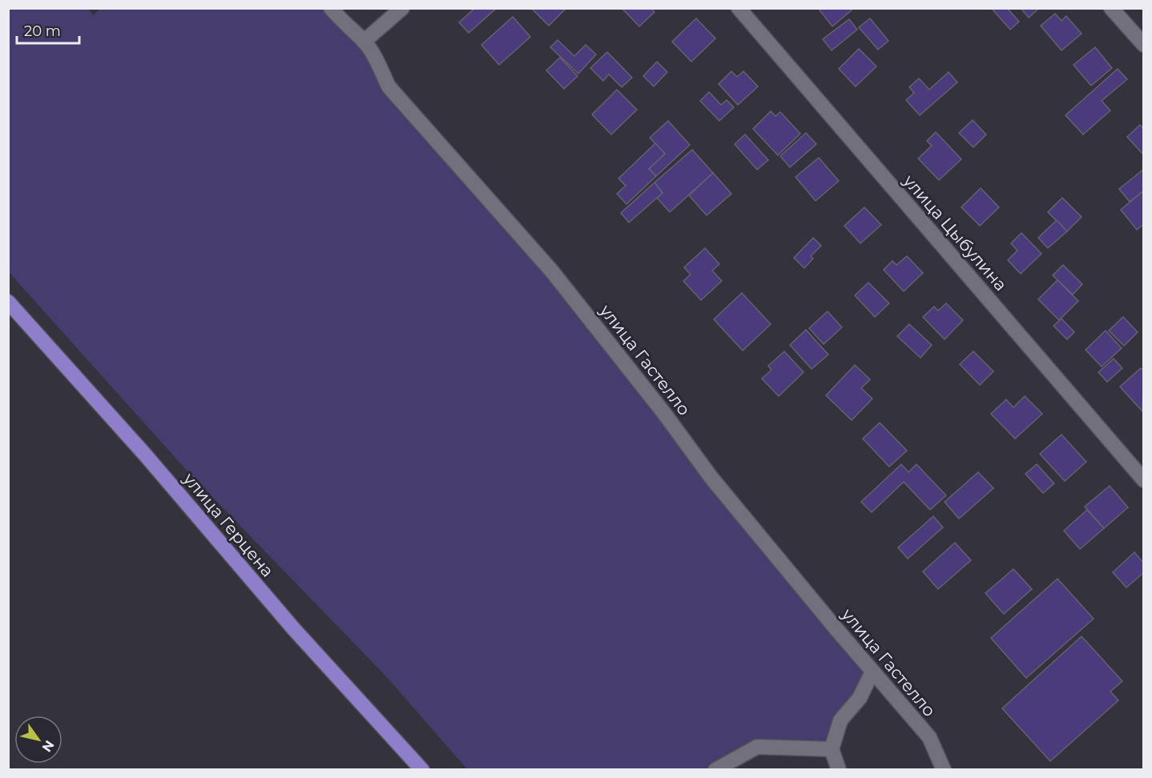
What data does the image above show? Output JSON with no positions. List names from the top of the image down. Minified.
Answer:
{"streets":{"main road":["улица Герцена"],"street":["улица Цыбулина","улица Гастелло"]},"scale_bar":"20 m","north":"bottom right"}
